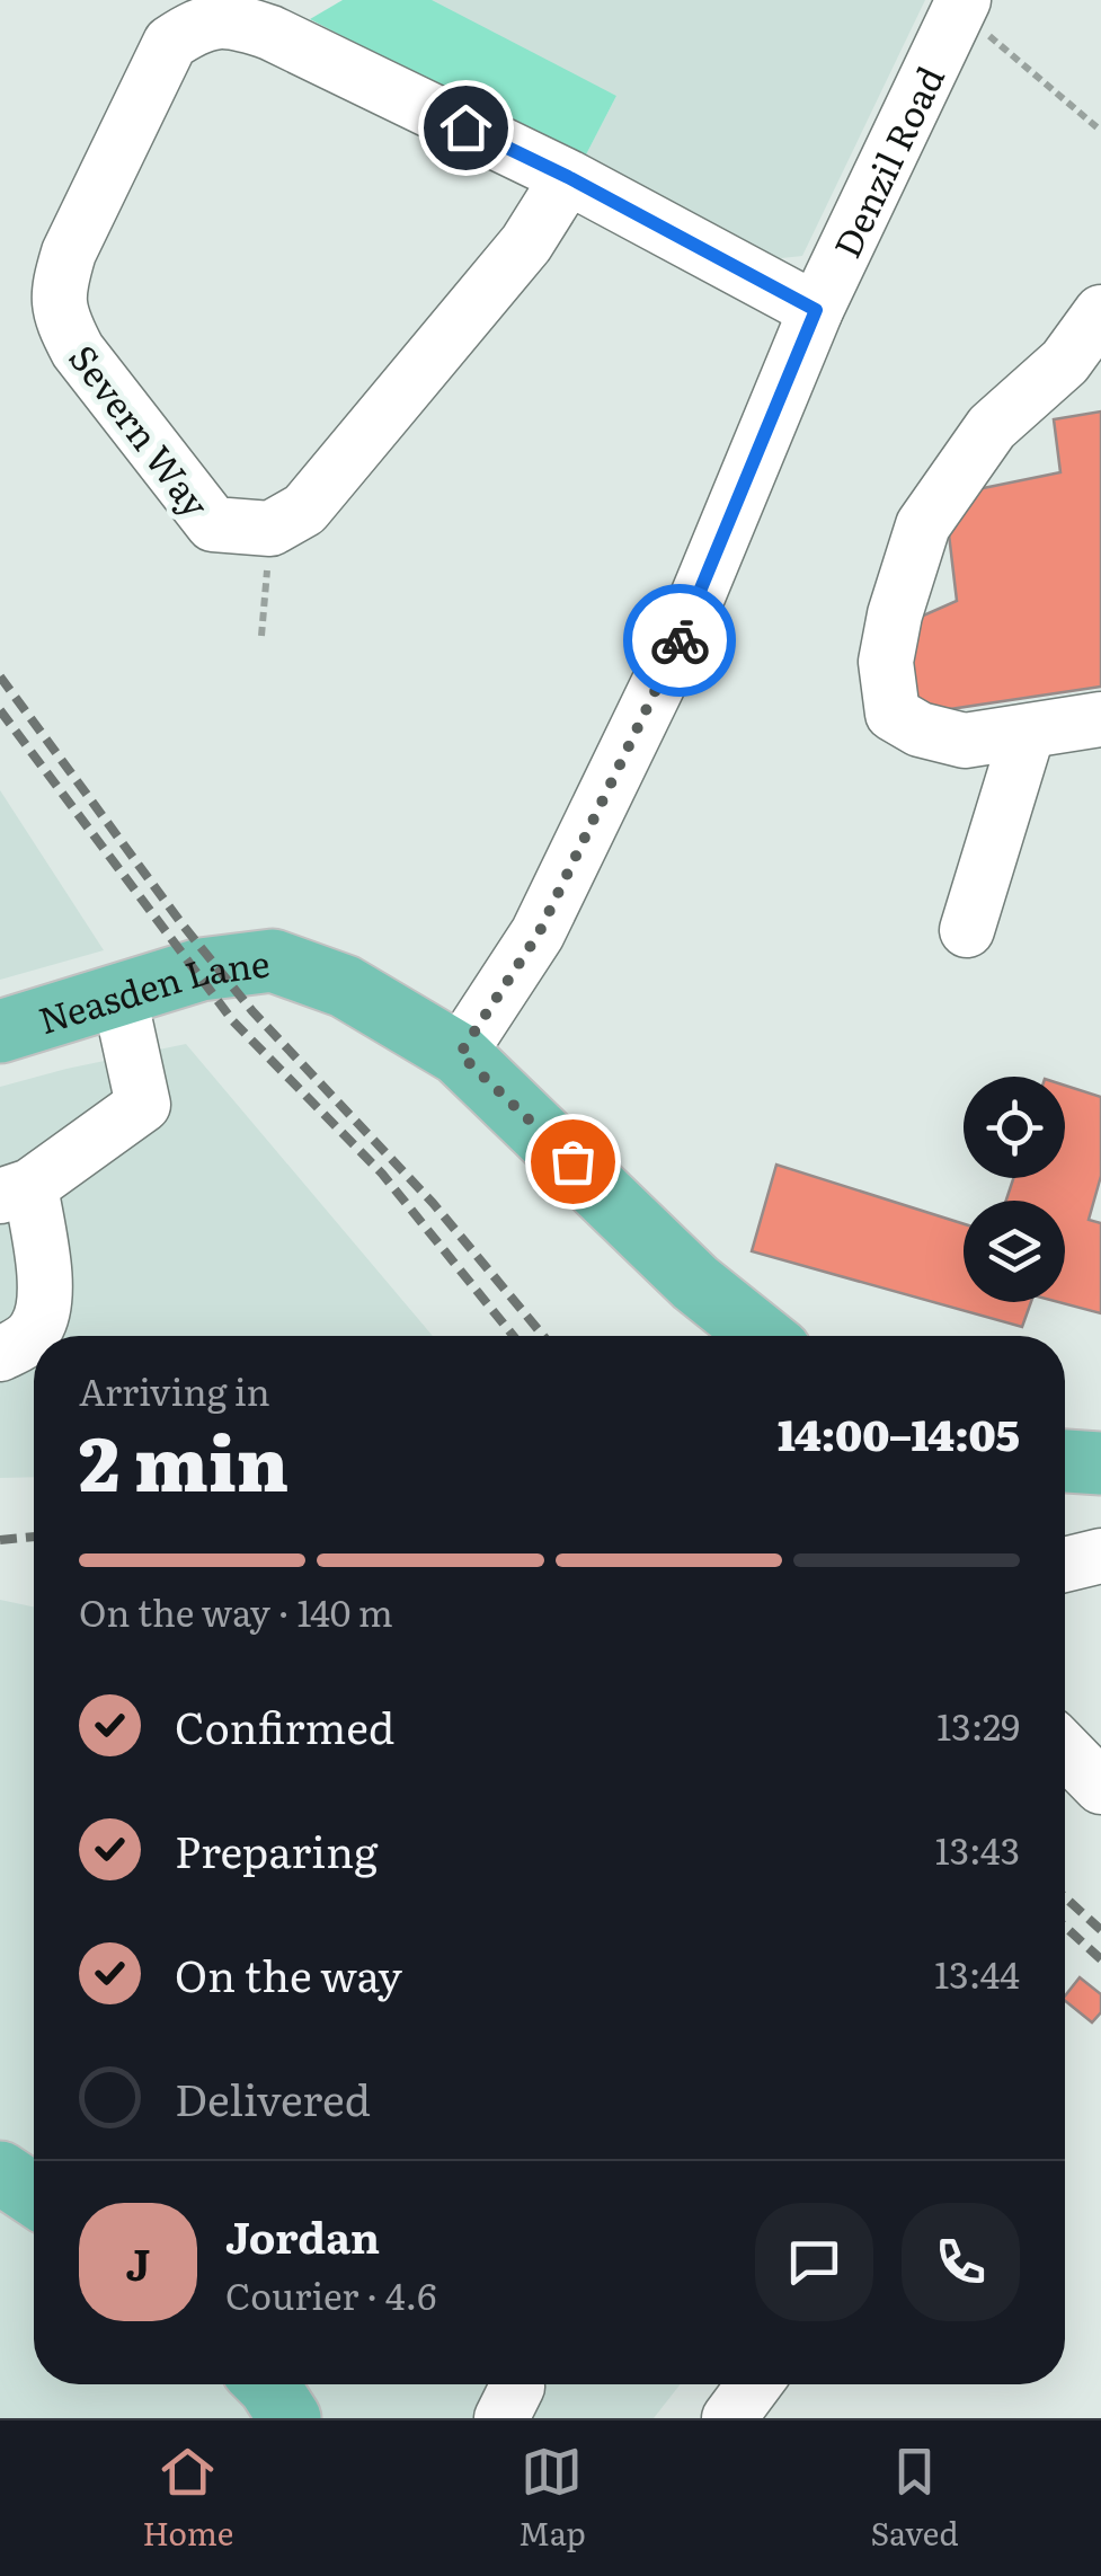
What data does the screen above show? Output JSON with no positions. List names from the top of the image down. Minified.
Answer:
{"streets":{"main road":["Neasden Lane"],"street":["Denzil Road","Severn Way"]},"crossings":[["Denzil Road","Neasden Lane"]],"page":{"heading":["2 min","Arriving in","14:00–14:05"],"panel":["Jordan","Courier · 4.6"],"bar":"On the way · 140 m","list":[["Confirmed","13:29"],["Preparing","13:43"],["On the way","13:44"],"Delivered"],"round":"J","tabs":["Home","Map","Saved"]}}
